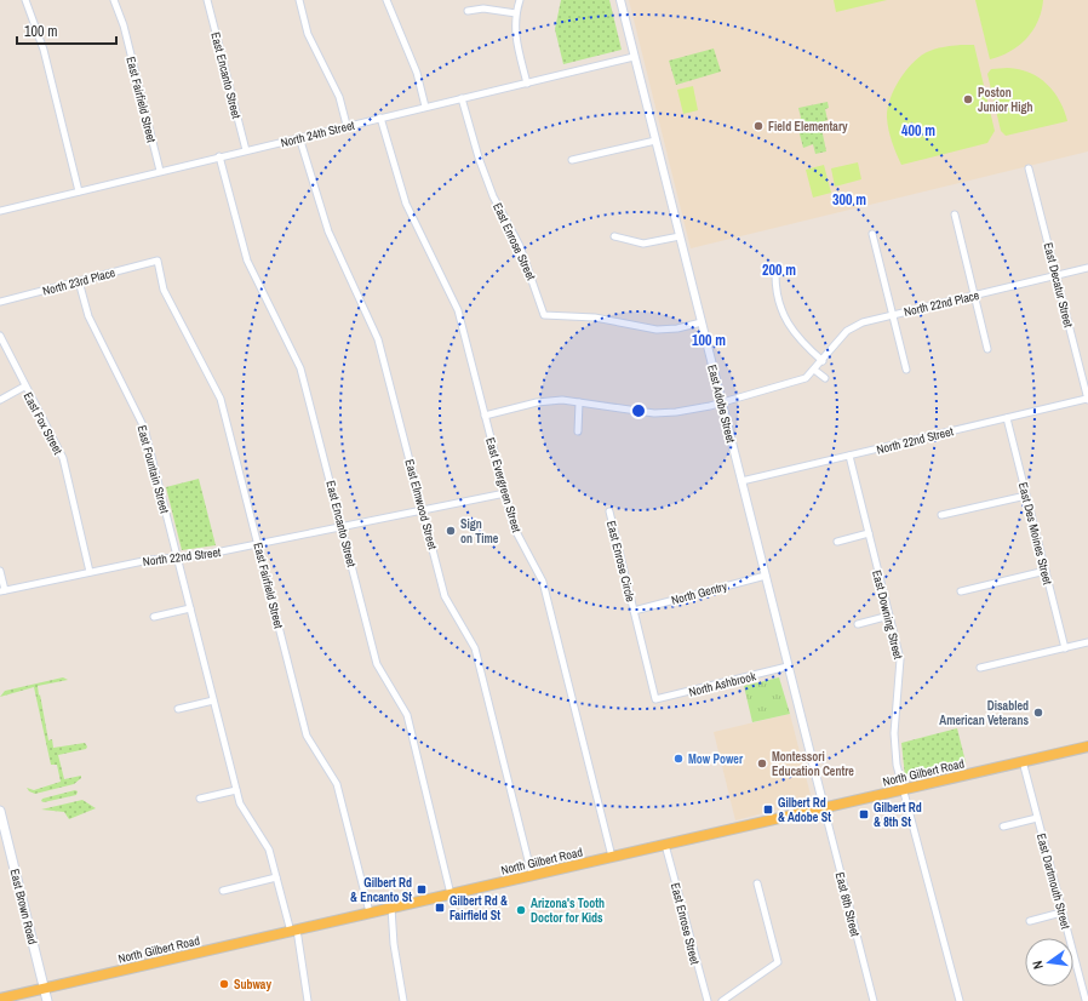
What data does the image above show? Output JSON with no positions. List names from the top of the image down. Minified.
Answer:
{"streets":{"main road":["North Gilbert Road","East Brown Road"],"street":["East Encanto Street","East Fairfield Street","North 24th Street","East Enrose Street","North 23rd Place","East Decatur Street","North 22nd Place","East Adobe Street","East Fox Street","North 22nd Street","East Fountain Street","East Evergreen Street","East Elmwood Street","East Des Moines Street","East Enrose Circle","North Gentry","East Downing Street","North Ashbrook","East Dartmouth Street","East 8th Street"]},"crossings":[["East Encanto Street","North 24th Street"],["East Encanto Street","North 22nd Street"],["East Encanto Street","North Gilbert Road"],["East Fairfield Street","North 24th Street"],["East Fairfield Street","North 23rd Place"],["East Fairfield Street","North 22nd Street"],["East Fairfield Street","North Gilbert Road"],["North 24th Street","East Enrose Street"],["North 24th Street","East Adobe Street"],["North 24th Street","East Evergreen Street"],["North 24th Street","East Elmwood Street"],["East Enrose Street","East Adobe Street"],["East Enrose Street","North Gilbert Road"],["North 23rd Place","East Fountain Street"],["East Decatur Street","North 22nd Place"],["East Decatur Street","North 22nd Street"],["North 22nd Place","East Adobe Street"],["North 22nd Place","East Evergreen Street"],["East Adobe Street","North 22nd Street"],["East Adobe Street","North Gentry"],["East Adobe Street","North Ashbrook"],["East Adobe Street","North Gilbert Road"],["East Adobe Street","East 8th Street"],["East Fox Street","North 22nd Street"],["North 22nd Street","East Fountain Street"],["North 22nd Street","East Evergreen Street"],["North 22nd Street","East Elmwood Street"],["North 22nd Street","East Des Moines Street"],["North 22nd Street","East Downing Street"],["East Fountain Street","North Gilbert Road"],["East Evergreen Street","North Gilbert Road"],["East Elmwood Street","North Gilbert Road"],["East Enrose Circle","North Gentry"],["East Enrose Circle","North Ashbrook"],["North Gentry","North Ashbrook"],["East Downing Street","North Gilbert Road"],["North Gilbert Road","East Dartmouth Street"],["North Gilbert Road","East 8th Street"],["North Gilbert Road","East Brown Road"]],"places":{"other":["Poston Junior High","Field Elementary","Sign on Time","Disabled American Veterans","Mow Power","Montessori Education Centre","Arizona's Tooth Doctor for Kids","Subway"],"transit":["Gilbert Rd & Adobe St","Gilbert Rd & 8th St","Gilbert Rd & Encanto St","Gilbert Rd & Fairfield St"]},"scale_bar":"100 m","north":"left","rings":["400 m","300 m","200 m","100 m"]}
